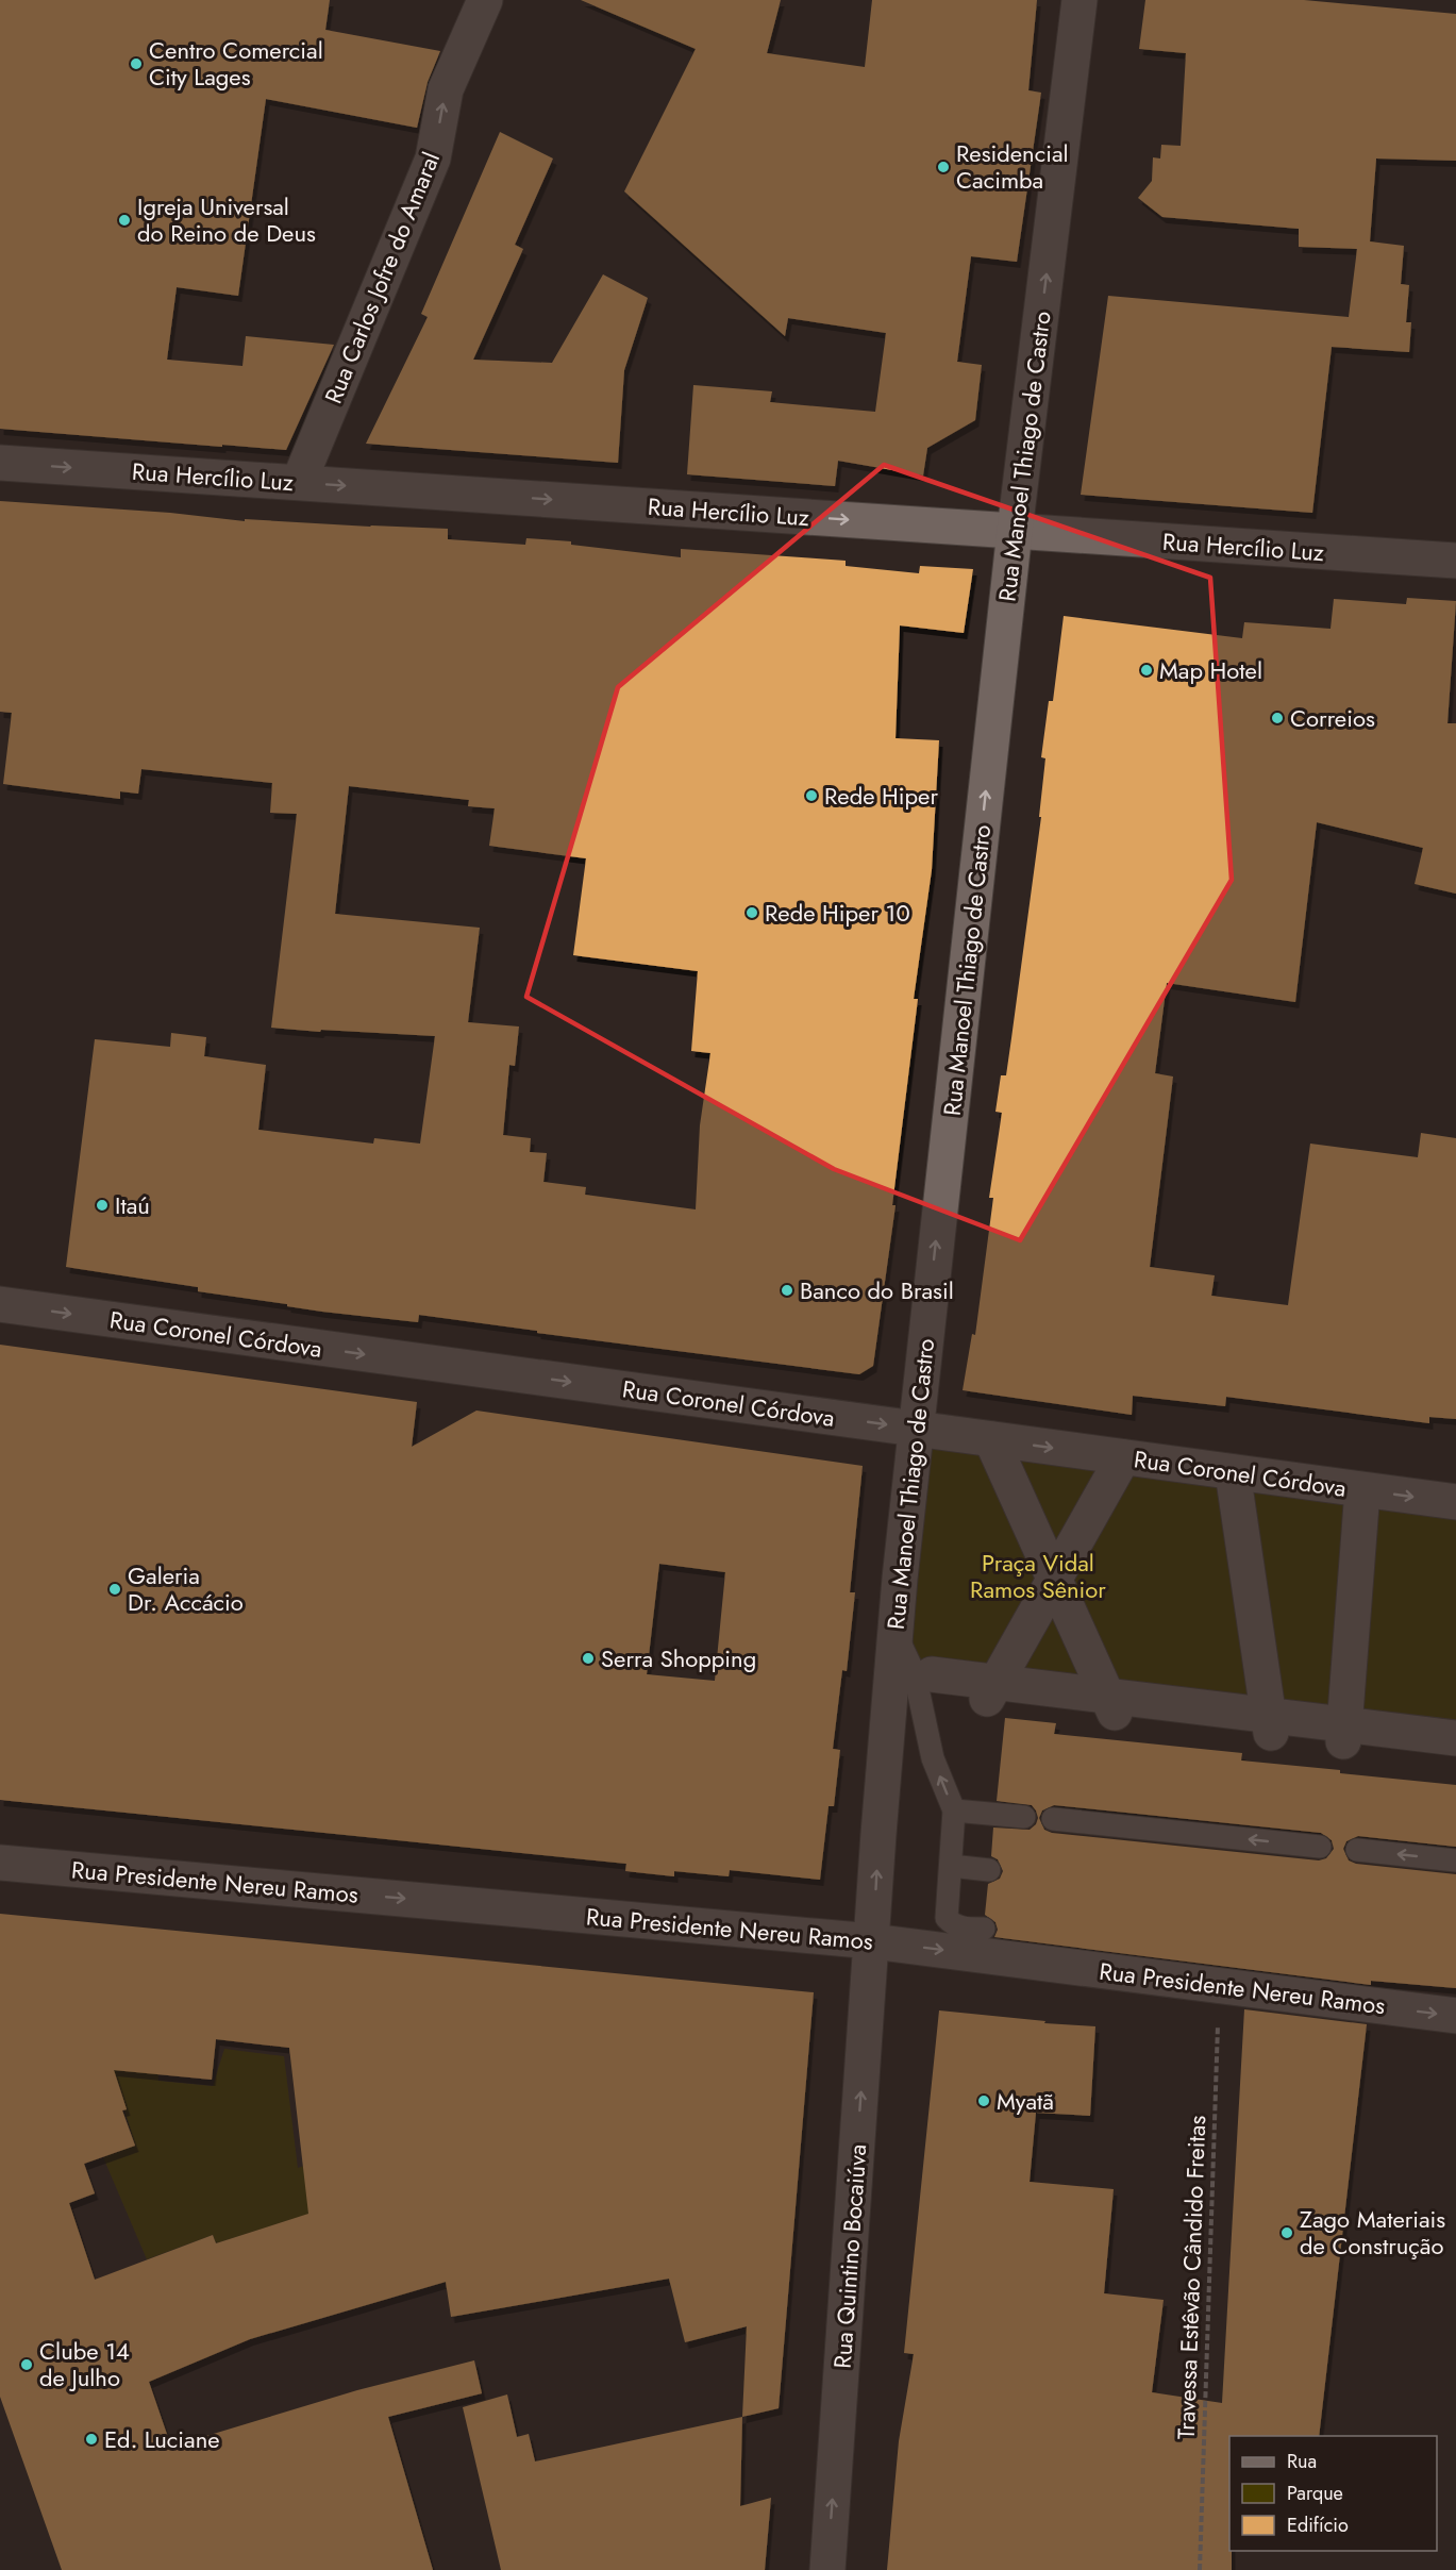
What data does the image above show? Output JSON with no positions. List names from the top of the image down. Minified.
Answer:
{"streets":{"street":["Rua Carlos Jofre do Amaral","Rua Manoel Thiago de Castro","Rua Hercílio Luz","Rua Coronel Córdova","Rua Presidente Nereu Ramos","Rua Quintino Bocaiúva"],"path":["Travessa Estêvão Cândido Freitas"]},"crossings":[["Rua Carlos Jofre do Amaral","Rua Hercílio Luz"],["Rua Manoel Thiago de Castro","Rua Hercílio Luz"],["Rua Manoel Thiago de Castro","Rua Coronel Córdova"],["Rua Manoel Thiago de Castro","Rua Presidente Nereu Ramos"],["Rua Manoel Thiago de Castro","Rua Quintino Bocaiúva"],["Rua Presidente Nereu Ramos","Rua Quintino Bocaiúva"],["Rua Presidente Nereu Ramos","Travessa Estêvão Cândido Freitas"]],"one_way":["Rua Carlos Jofre do Amaral","Rua Manoel Thiago de Castro","Rua Hercílio Luz","Rua Coronel Córdova","Rua Quintino Bocaiúva"],"parks":["Praça Vidal Ramos Sênior"],"places":["Centro Comercial City Lages","Residencial Cacimba","Igreja Universal do Reino de Deus","Map Hotel","Correios","Rede Hiper","Rede Hiper 10","Itaú","Banco do Brasil","Galeria Dr. Accácio","Serra Shopping","Myatã","Zago Materiais de Construção","Clube 14 de Julho","Ed. Luciane"],"legend":["Rua","Parque","Edifício"]}
